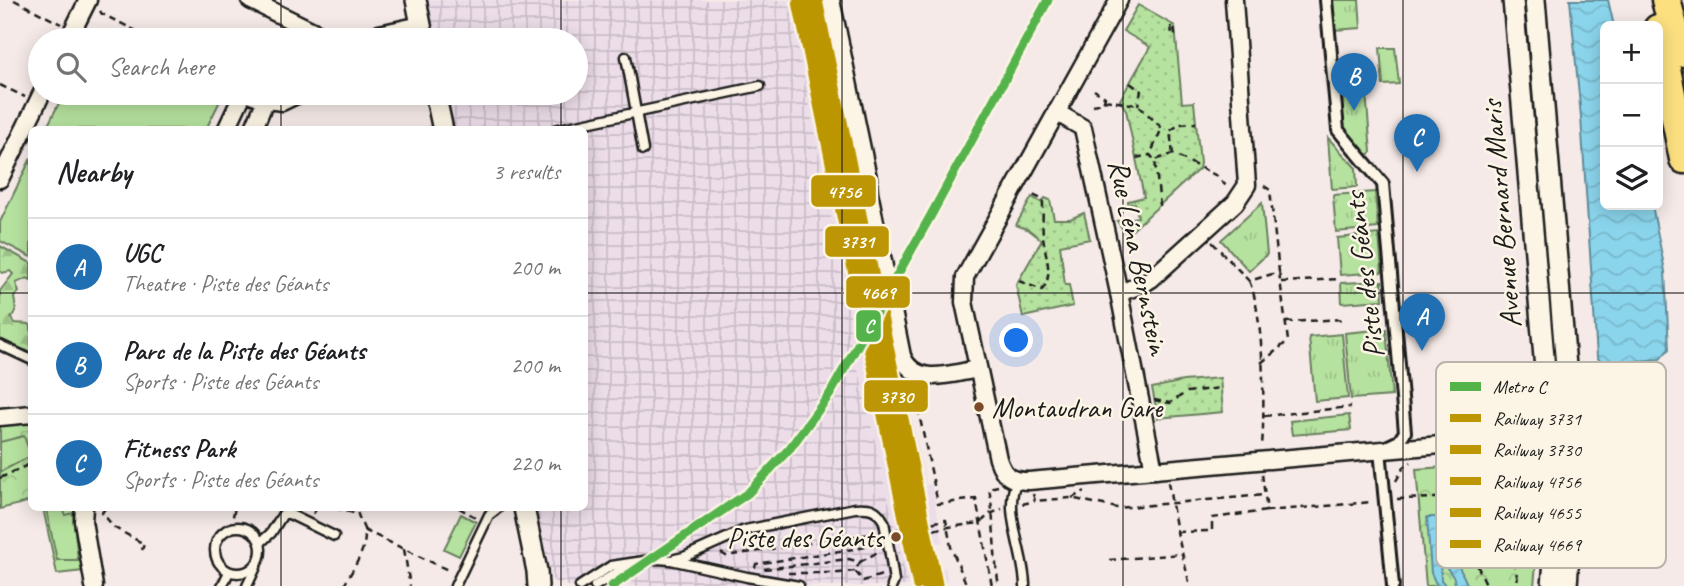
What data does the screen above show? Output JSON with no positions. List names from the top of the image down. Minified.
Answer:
{"streets":{"street":["Avenue Bernard Maris","Rue Léna Bernstein","Piste des Géants"]},"places":["Montaudran Gare","Piste des Géants"],"lines":["metro line C","rail line 3731","rail line 3730","rail line 4669","rail line 4756","rail line 4655"],"legend":["Metro C","Railway 3731","Railway 3730","Railway 4756","Railway 4655","Railway 4669"],"page":{"map_buttons":["+","−"],"search":"Search here","pins":["B","C","A"],"heading":["Nearby","3 results"],"list":[{"mark":"A","name":"UGC","note":"Theatre · Piste des Géants","value":"200 m"},{"mark":"B","name":"Parc de la Piste des Géants","note":"Sports · Piste des Géants","value":"200 m"},{"mark":"C","name":"Fitness Park","note":"Sports · Piste des Géants","value":"220 m"}]}}
